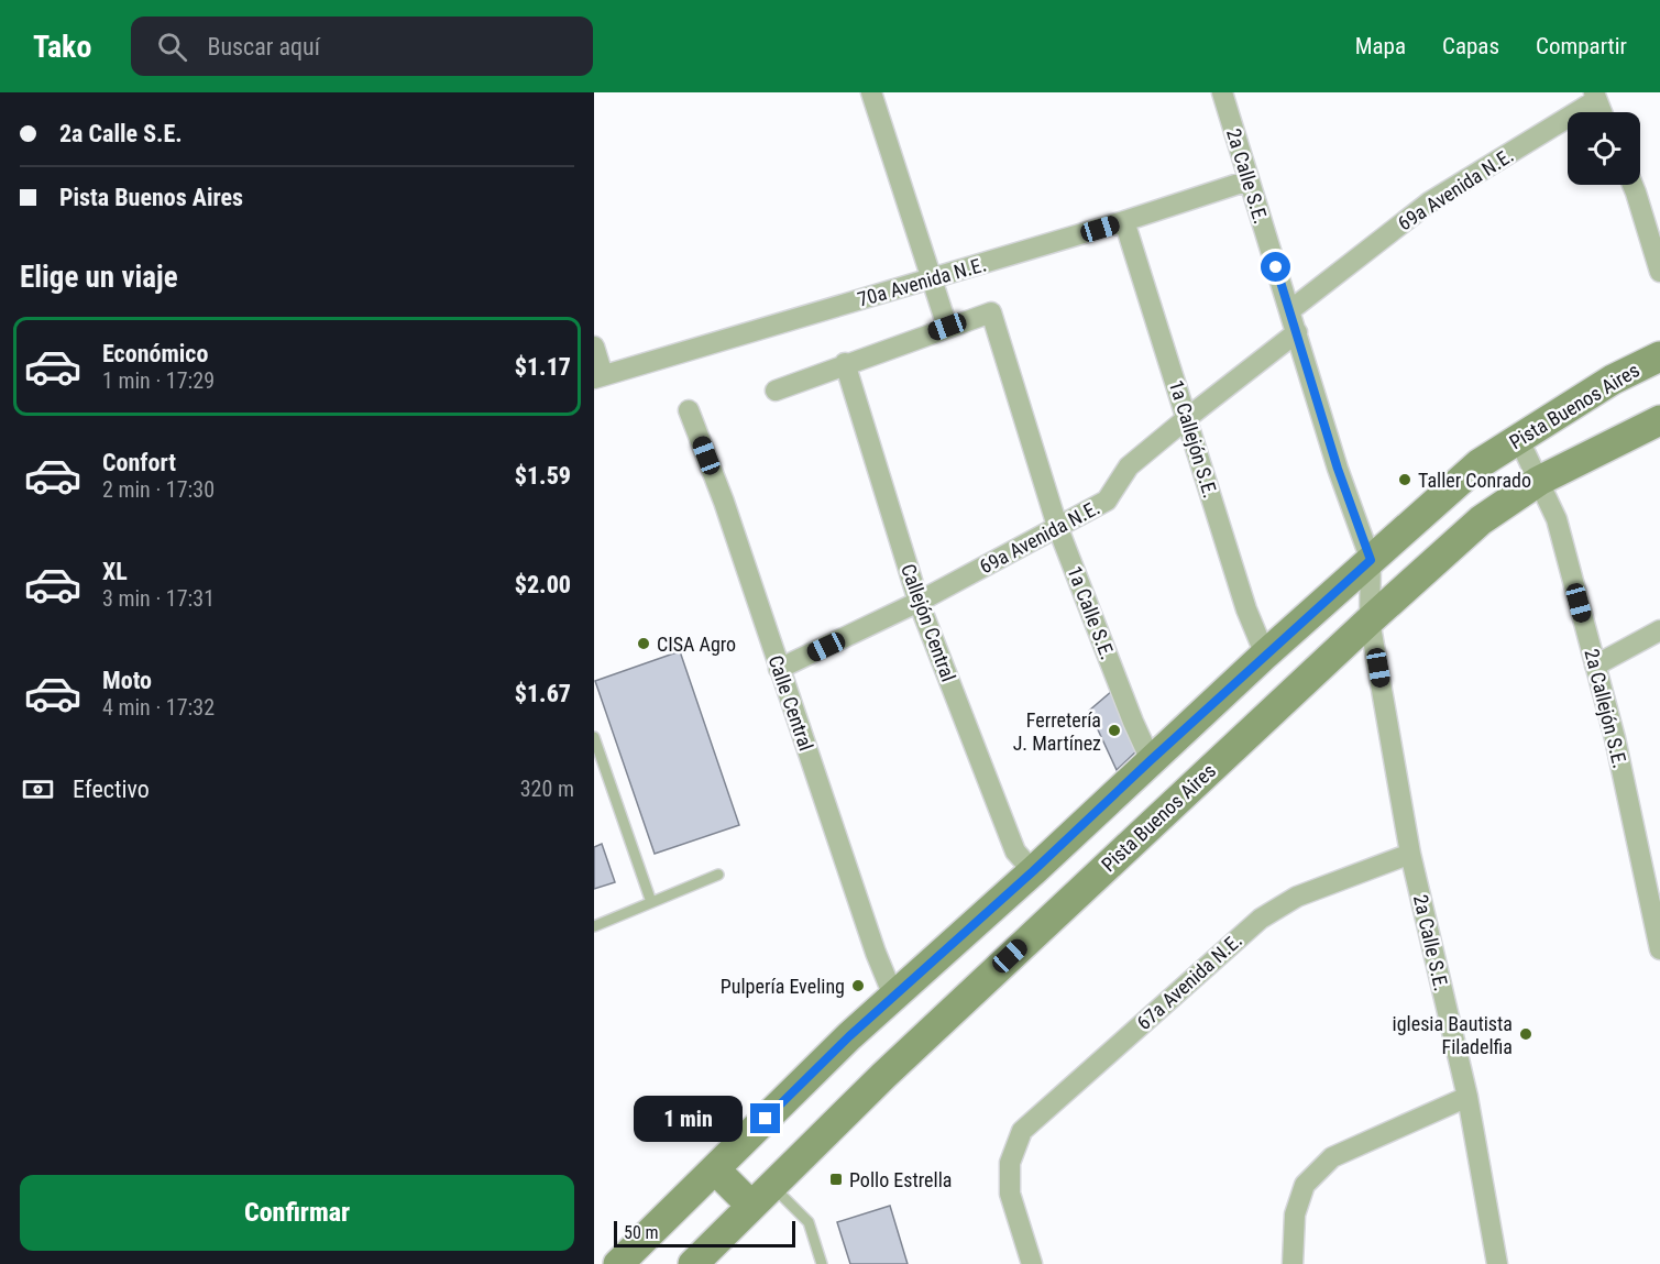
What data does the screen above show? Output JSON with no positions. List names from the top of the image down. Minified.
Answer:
{"streets":{"main road":["Pista Buenos Aires"],"street":["2a Calle S.E.","69a Avenida N.E.","70a Avenida N.E.","1a Callejón S.E.","1a Calle S.E.","Callejón Central","Calle Central","2a Callejón S.E.","67a Avenida N.E."]},"crossings":[["2a Calle S.E.","69a Avenida N.E."],["2a Calle S.E.","70a Avenida N.E."],["2a Calle S.E.","Pista Buenos Aires"],["2a Calle S.E.","67a Avenida N.E."],["69a Avenida N.E.","1a Callejón S.E."],["69a Avenida N.E.","1a Calle S.E."],["69a Avenida N.E.","Callejón Central"],["69a Avenida N.E.","Calle Central"],["70a Avenida N.E.","1a Callejón S.E."],["Pista Buenos Aires","1a Callejón S.E."],["Pista Buenos Aires","1a Calle S.E."],["Pista Buenos Aires","Callejón Central"],["Pista Buenos Aires","Calle Central"],["Pista Buenos Aires","2a Callejón S.E."]],"places":{"other":["Taller Conrado","CISA Agro","Ferretería J. Martínez","Pulpería Eveling","iglesia Bautista Filadelfia"],"transit":["Pollo Estrella"]},"scale_bar":"50 m","page":{"header":"Tako","search":"Buscar aquí","nav":["Mapa","Capas","Compartir"],"banner":["2a Calle S.E.","Pista Buenos Aires"],"heading":"Elige un viaje","list":[{"name":"Económico","note":"1 min · 17:29","value":"$1.17"},{"name":"Confort","note":"2 min · 17:30","value":"$1.59"},{"name":"XL","note":"3 min · 17:31","value":"$2.00"},{"name":"Moto","note":"4 min · 17:32","value":"$1.67"}],"pay":["Efectivo","320 m"],"bubble":"1 min","buttons":"Confirmar","scale":"50 m"}}
